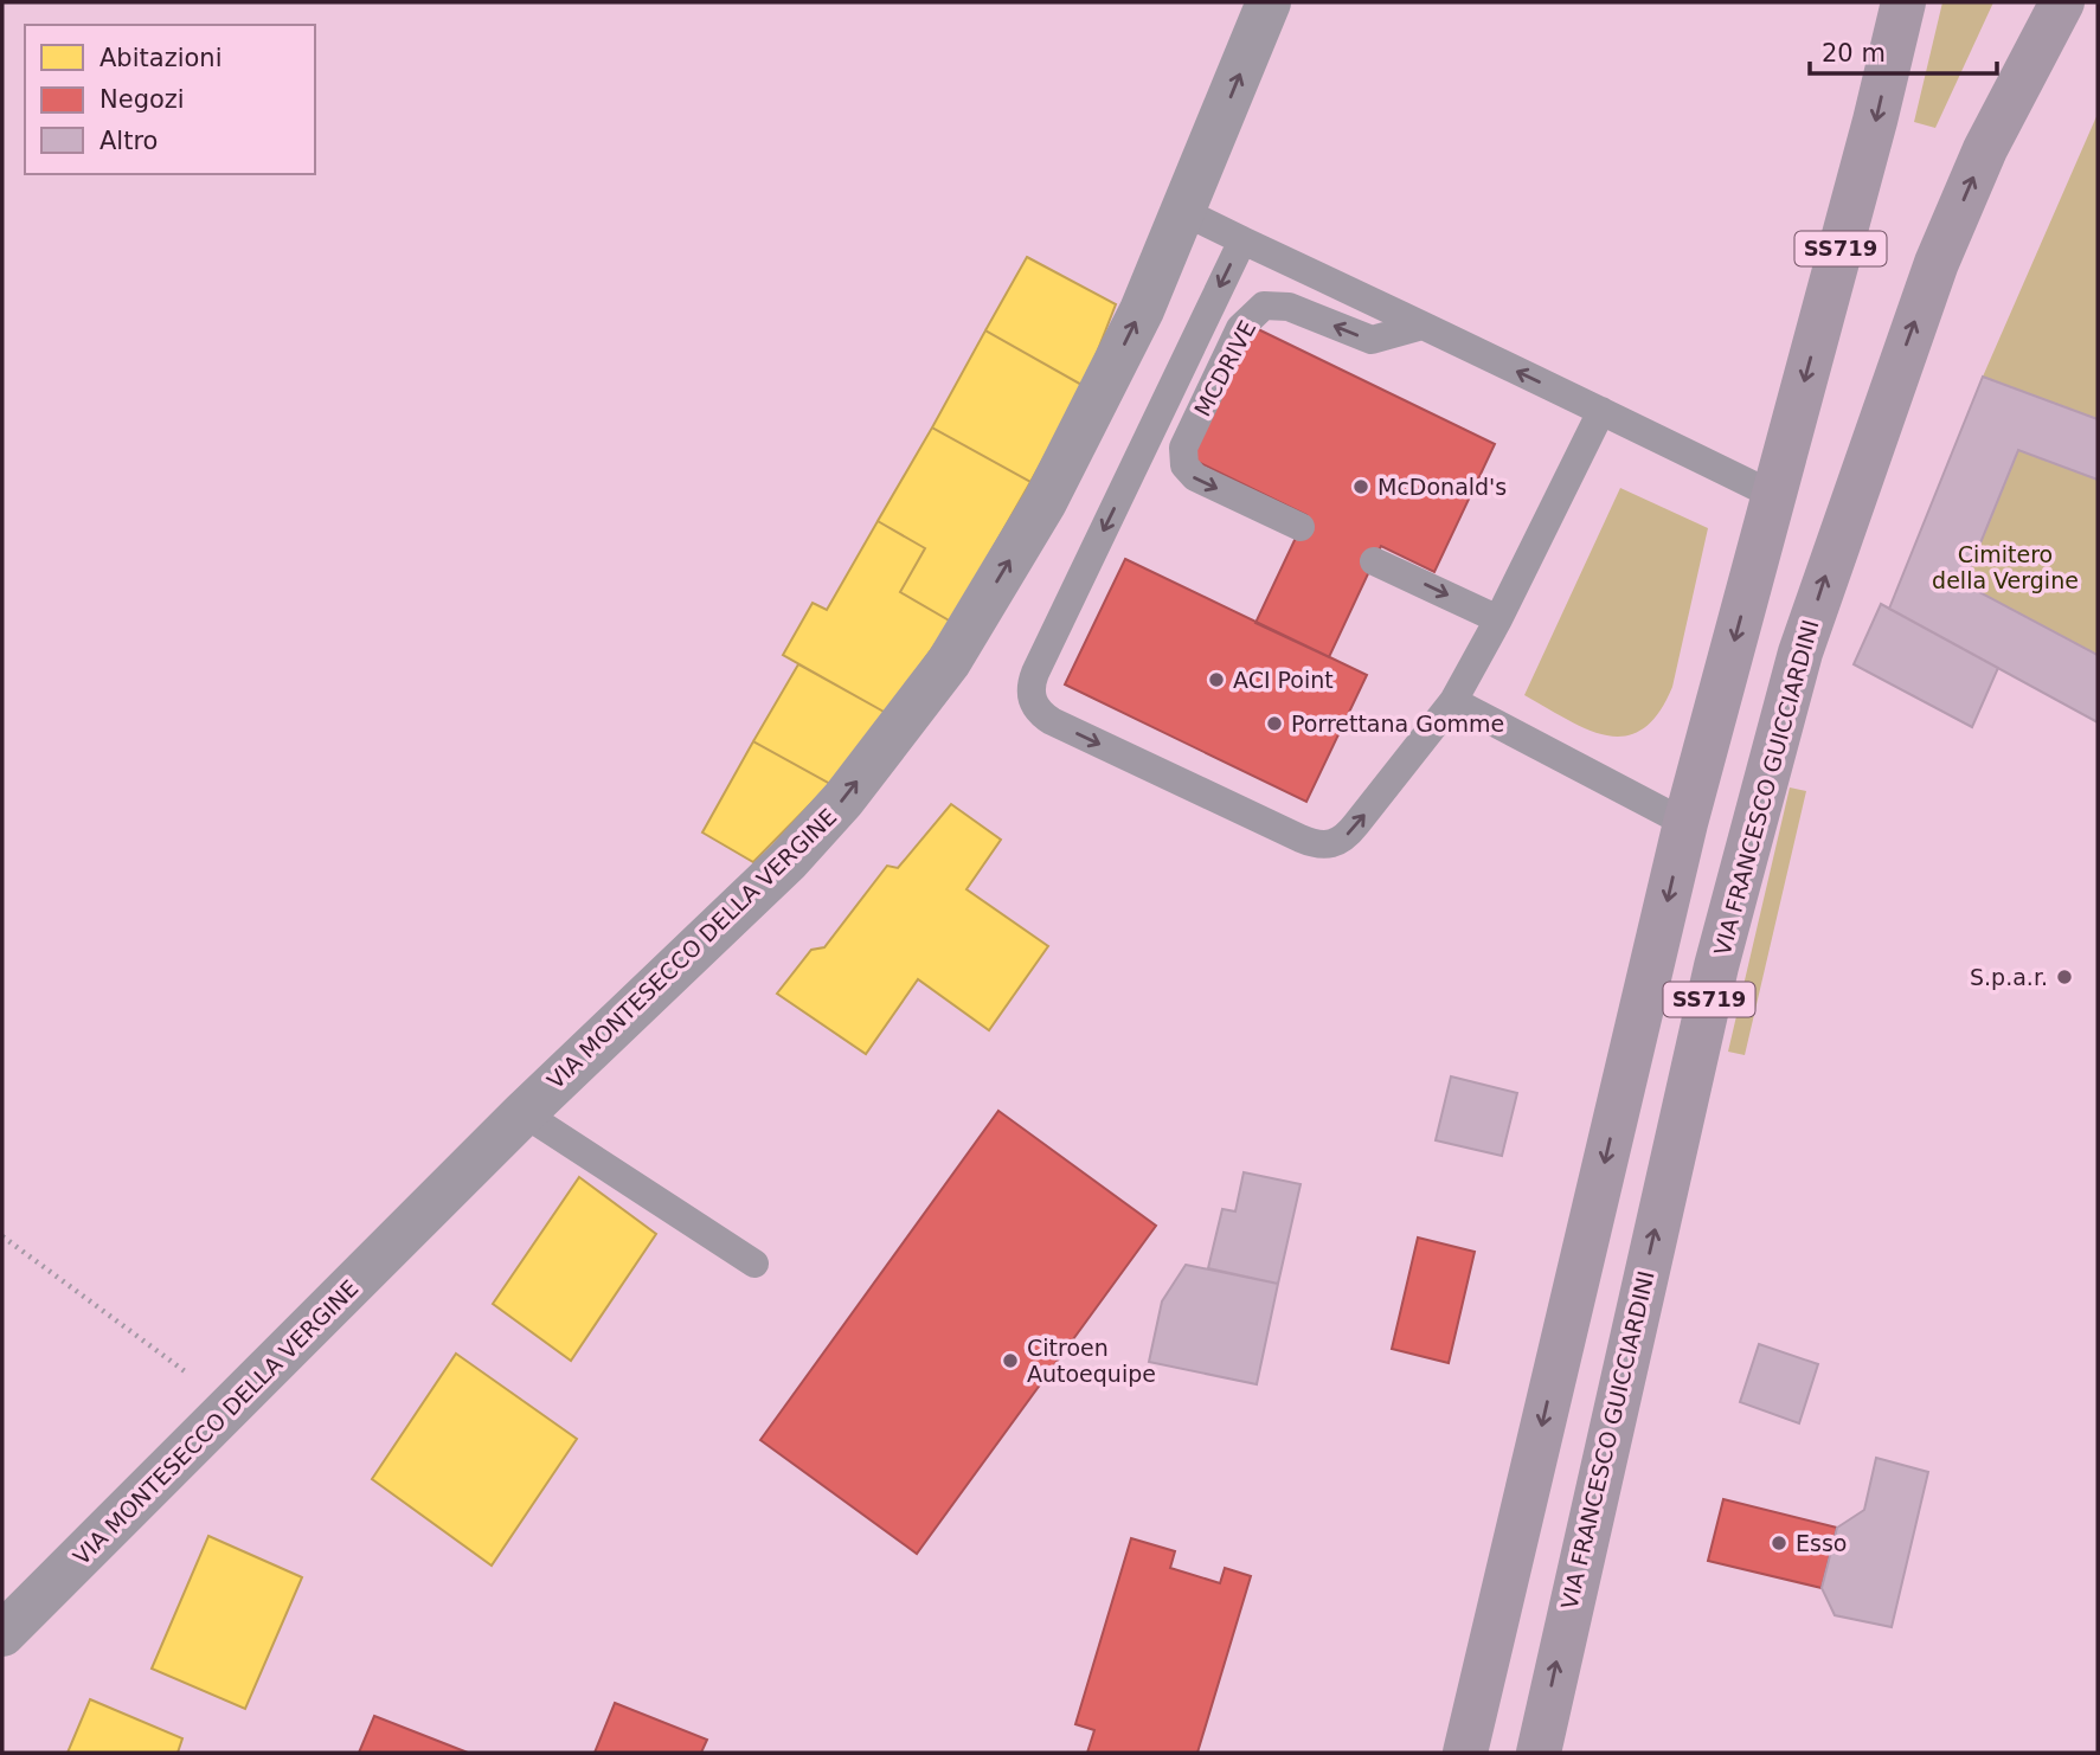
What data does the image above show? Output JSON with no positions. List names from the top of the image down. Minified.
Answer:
{"streets":{"main road":["SS719","VIA FRANCESCO GUICCIARDINI"],"street":["VIA MONTESECCO DELLA VERGINE"],"lane":["MCDRIVE"]},"one_way":["VIA MONTESECCO DELLA VERGINE"],"parks":["Cimitero della Vergine"],"places":["McDonald's","ACI Point","Porrettana Gomme","S.p.a.r.","Citroen Autoequipe","Esso"],"legend":["Abitazioni","Negozi","Altro"],"scale_bar":"20 m"}
